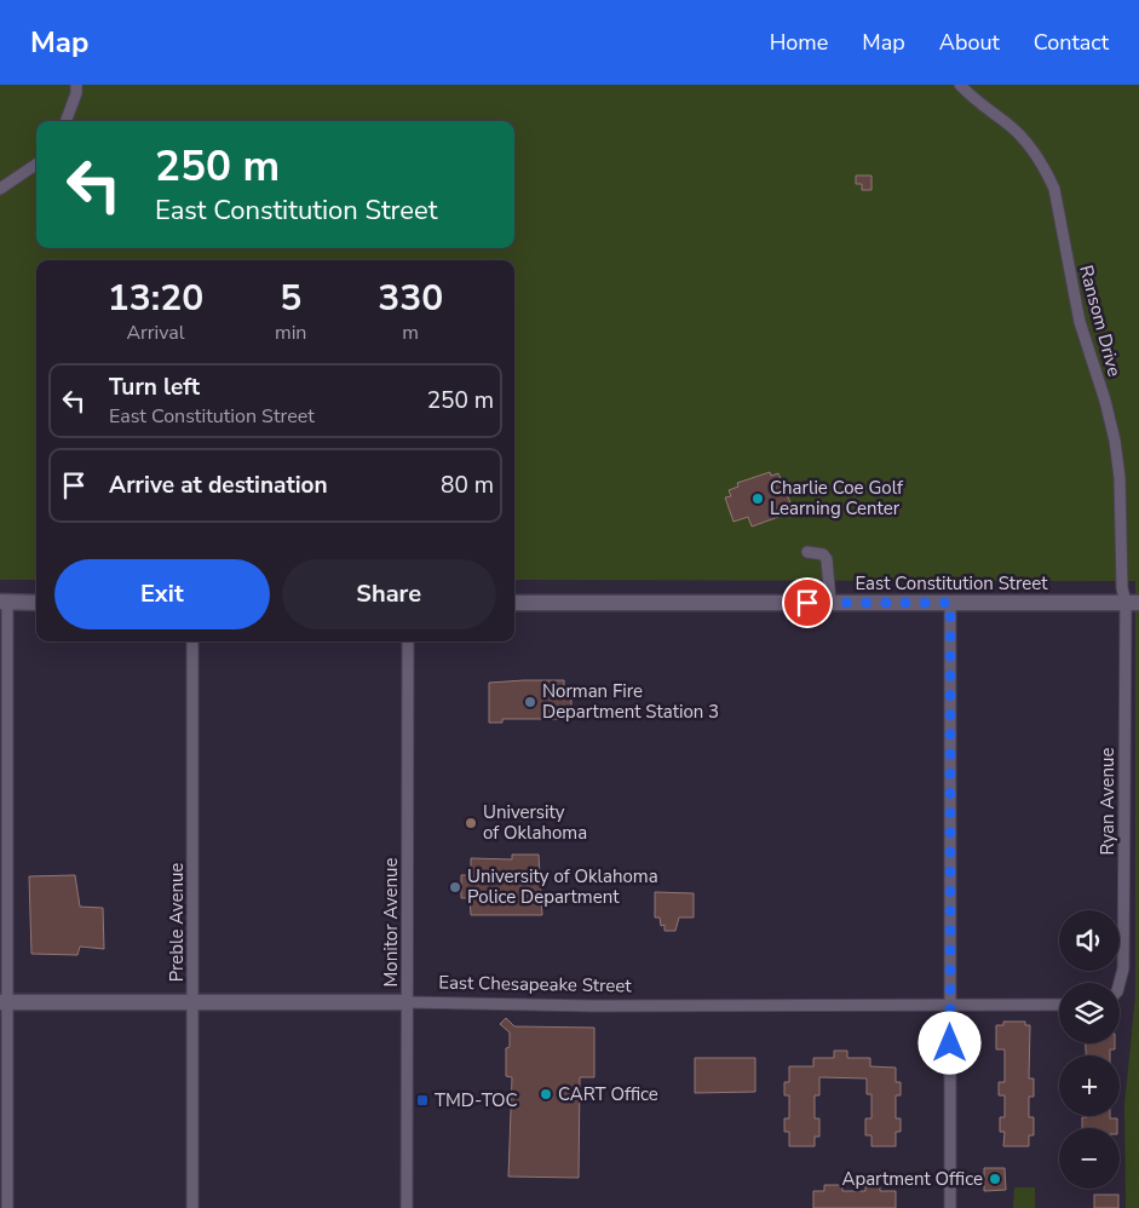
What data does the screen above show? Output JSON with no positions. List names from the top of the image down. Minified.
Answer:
{"streets":{"main road":["East Constitution Street","East Chesapeake Street"],"street":["Ransom Drive","Ryan Avenue","Preble Avenue","Monitor Avenue"]},"crossings":[["Ransom Drive","East Constitution Street"],["Ransom Drive","Ryan Avenue"],["East Constitution Street","Ryan Avenue"],["Preble Avenue","East Chesapeake Street"],["Monitor Avenue","East Chesapeake Street"]],"places":{"other":["Charlie Coe Golf Learning Center","Norman Fire Department Station 3","University of Oklahoma","University of Oklahoma Police Department","CART Office","Apartment Office"],"transit":["TMD-TOC"]},"page":{"header":"Map","nav":["Home","Map","About","Contact"],"turn":["250 m","East Constitution Street"],"eta":["13:20","Arrival","5","min","330","m"],"list":[{"name":"Turn left","note":"East Constitution Street","value":"250 m"},{"name":"Arrive at destination","value":"80 m"}],"buttons":["Exit","Share"],"map_buttons":["+","−"]}}
